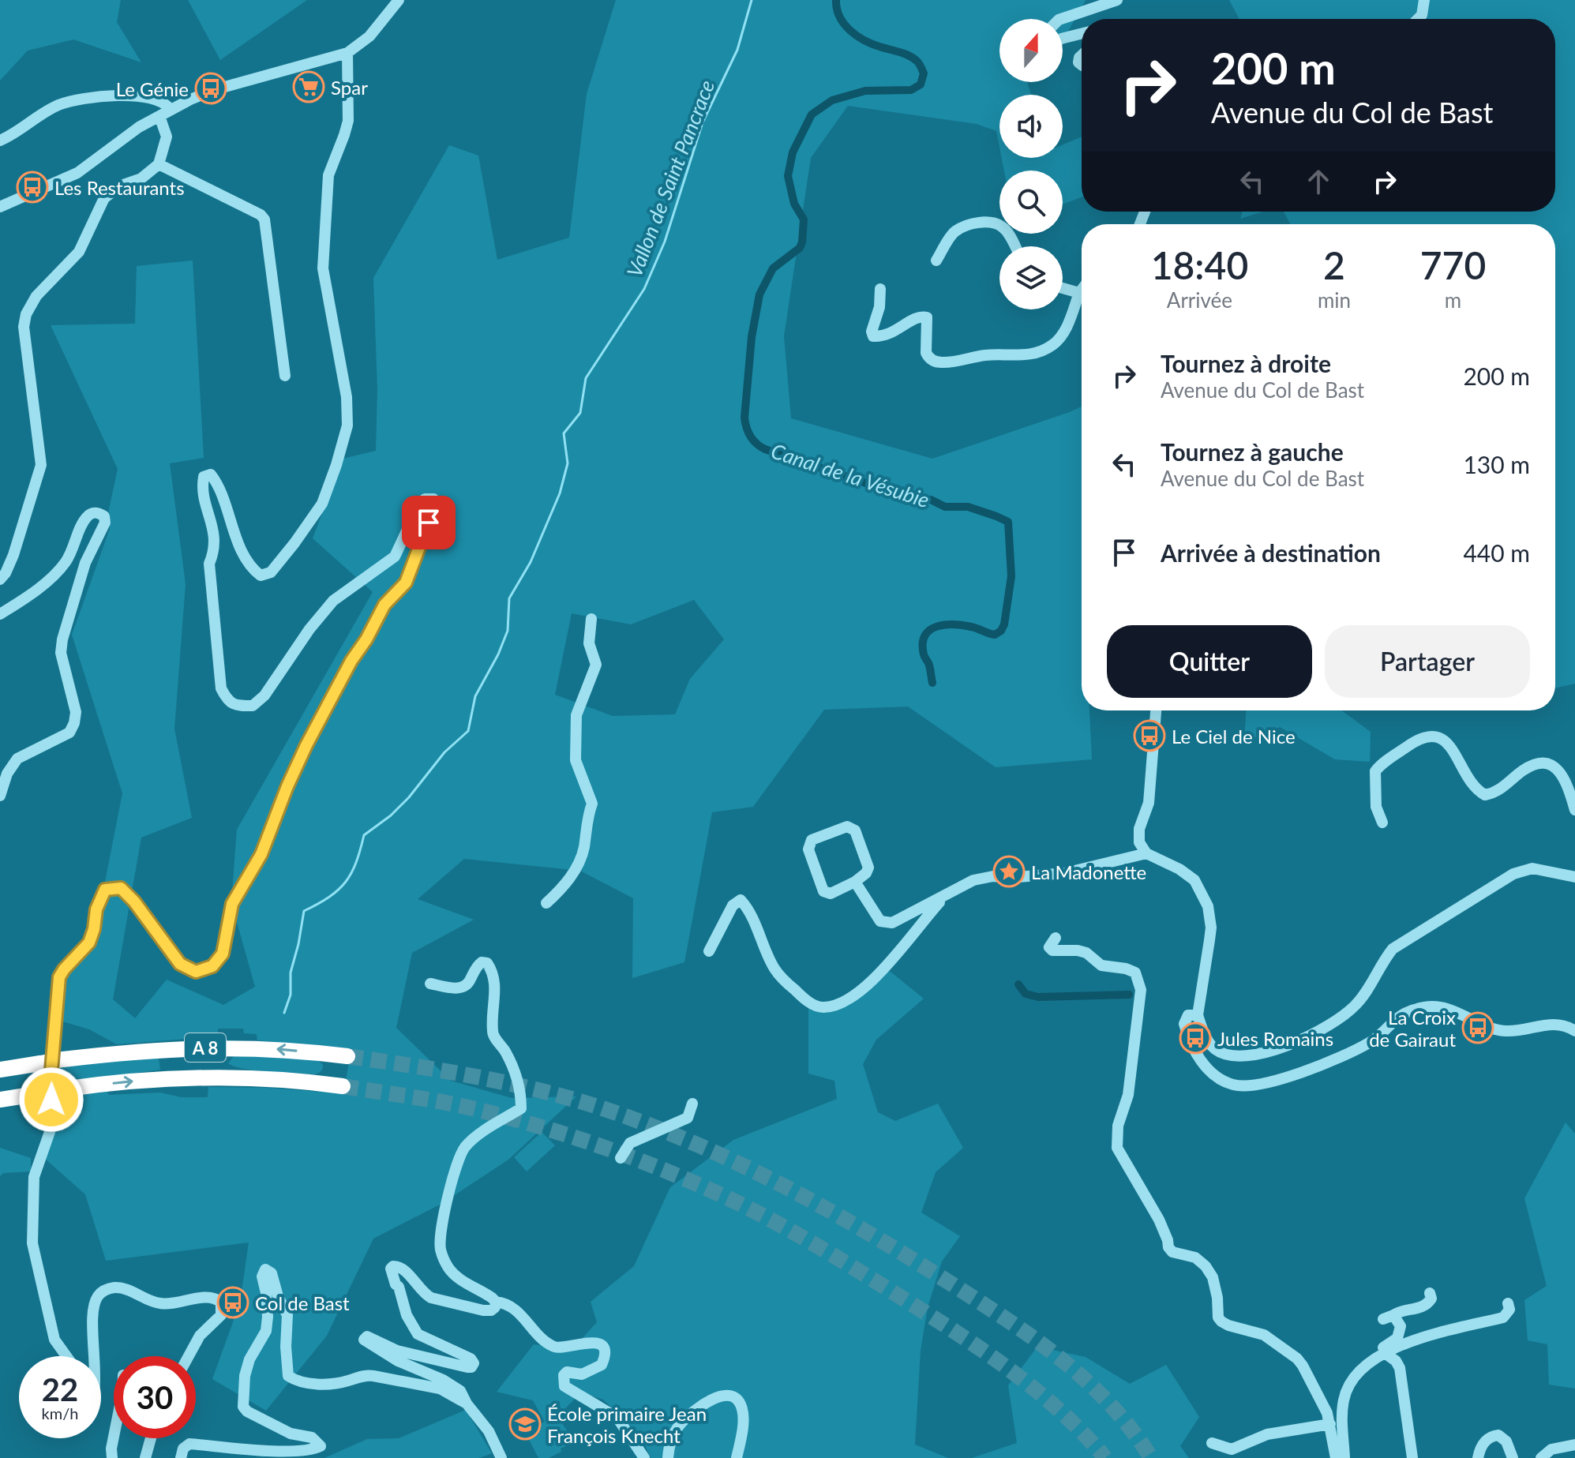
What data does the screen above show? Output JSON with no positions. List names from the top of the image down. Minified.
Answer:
{"streets":{"highway":["A 8"]},"water":["Vallon de Saint Pancrace","Canal de la Vésubie"],"places":{"supermarket":["Spar"],"bus stop":["Le Génie","Les Restaurants","Le Ciel de Nice","La Croix de Gairaut","Jules Romains","Col de Bast"],"place":["La Madonette"],"school or university":["École primaire Jean François Knecht"]},"north":"top","page":{"turn":["200 m","Avenue du Col de Bast"],"eta":["18:40","Arrivée","2","min","770","m"],"list":[{"name":"Tournez à droite","note":"Avenue du Col de Bast","value":"200 m"},{"name":"Tournez à gauche","note":"Avenue du Col de Bast","value":"130 m"},{"name":"Arrivée à destination","value":"440 m"}],"buttons":["Quitter","Partager"],"speed":"22 km/h","limit":"30"}}
